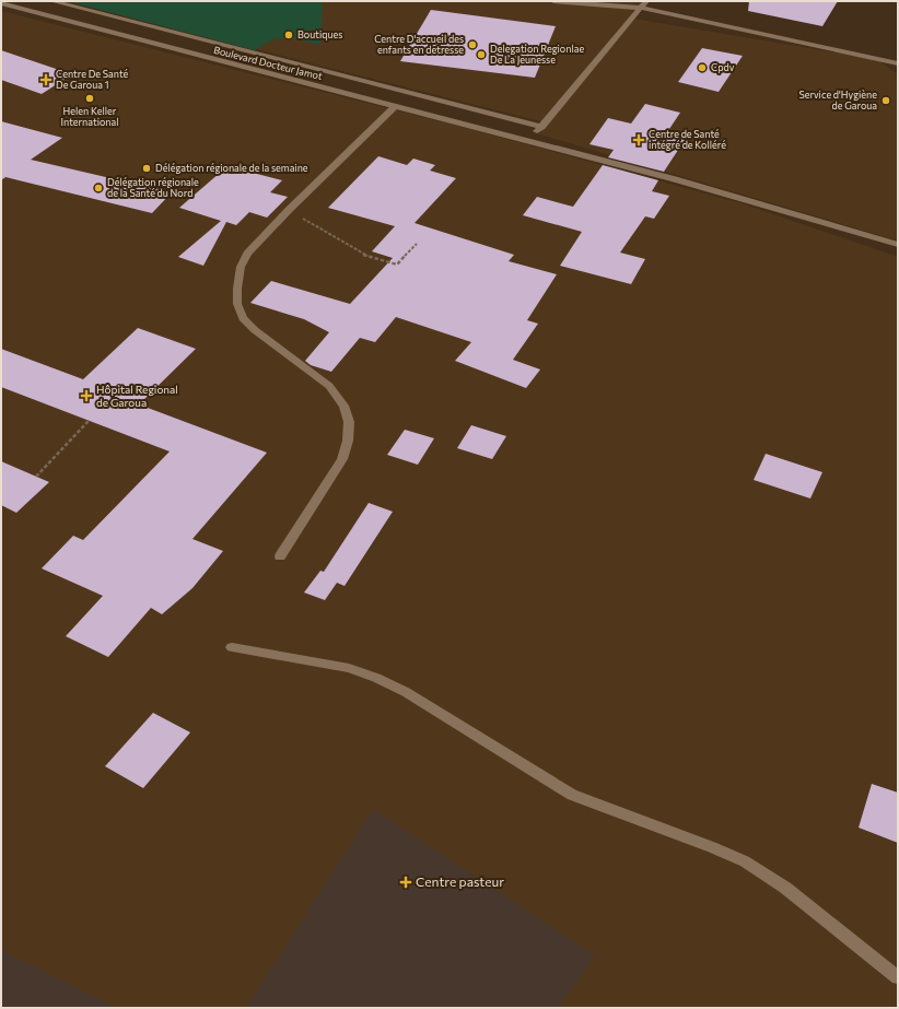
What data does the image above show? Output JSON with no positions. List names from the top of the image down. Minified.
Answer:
{"streets":{"street":["Boulevard Docteur Jamot"]},"places":{"other":["Boutiques","Centre D'accueil des enfants en detresse","Delegation Regionlae De La Jeunesse","Cpdv","Helen Keller International","Service d'Hygiène de Garoua","Délégation régionale de la semaine","Délégation régionale de la Santé du Nord"],"health":["Centre De Santé De Garoua 1","Centre de Santé intégré de Kolléré","Hôpital Regional de Garoua","Centre pasteur"]}}
